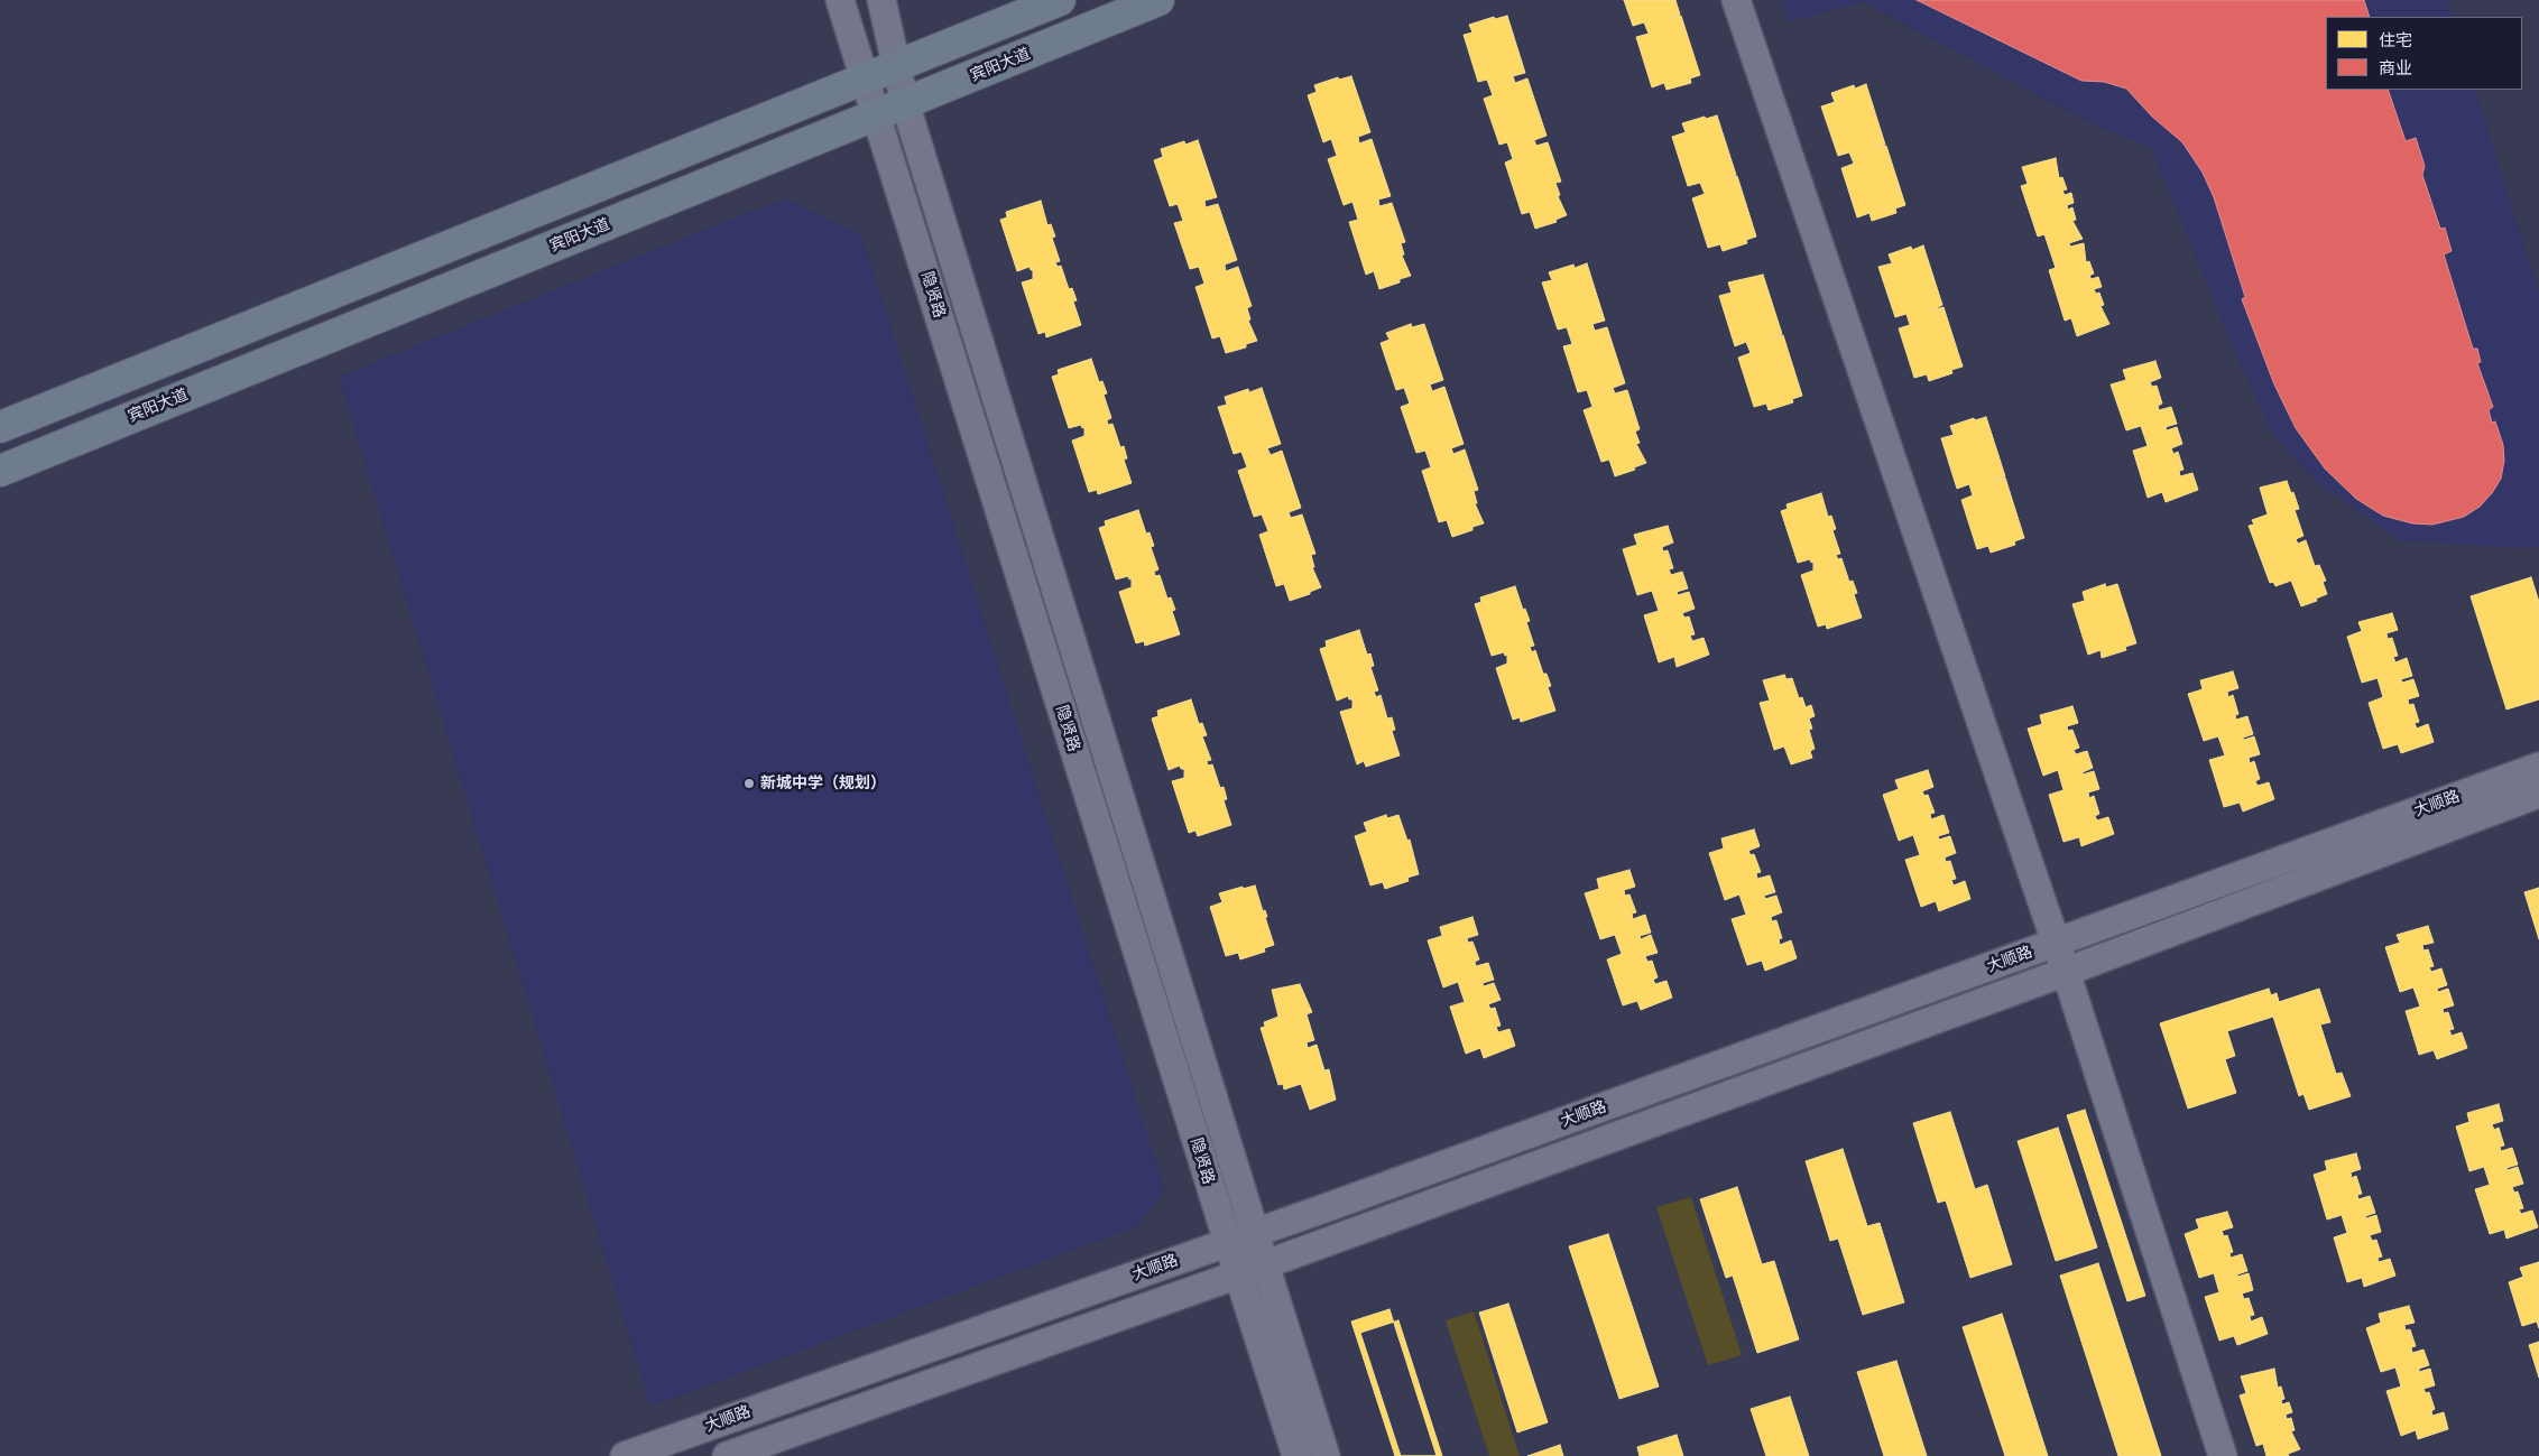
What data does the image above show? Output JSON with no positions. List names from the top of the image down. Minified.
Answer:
{"streets":{"highway":["宾阳大道"],"street":["隐贤路","大顺路"]},"crossings":[["宾阳大道","隐贤路"],["隐贤路","大顺路"]],"places":["新城中学（规划）"],"legend":["住宅","商业"]}
